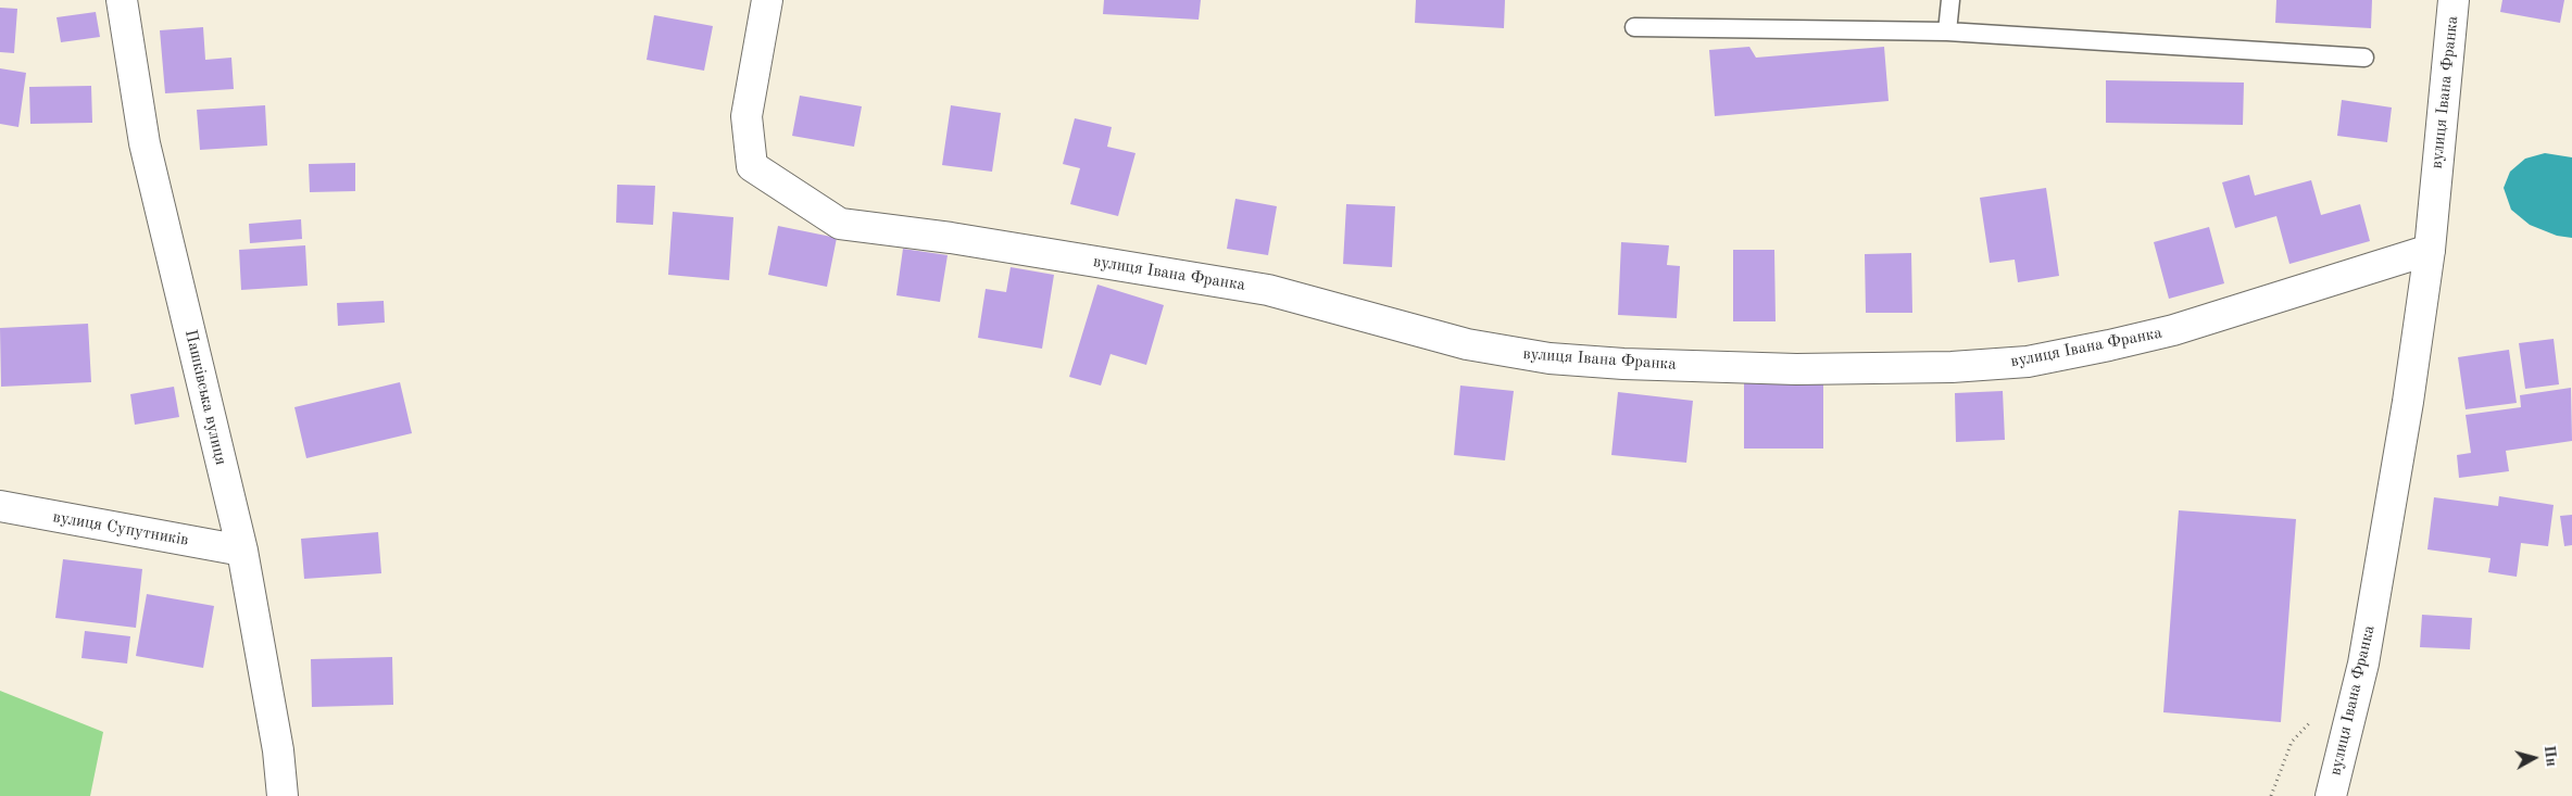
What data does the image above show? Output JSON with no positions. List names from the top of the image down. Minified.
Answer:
{"streets":{"street":["вулиця Івана Франка","Пашківська вулиця","вулиця Супутників"]},"crossings":[["Пашківська вулиця","вулиця Супутників"]],"north":"right"}
